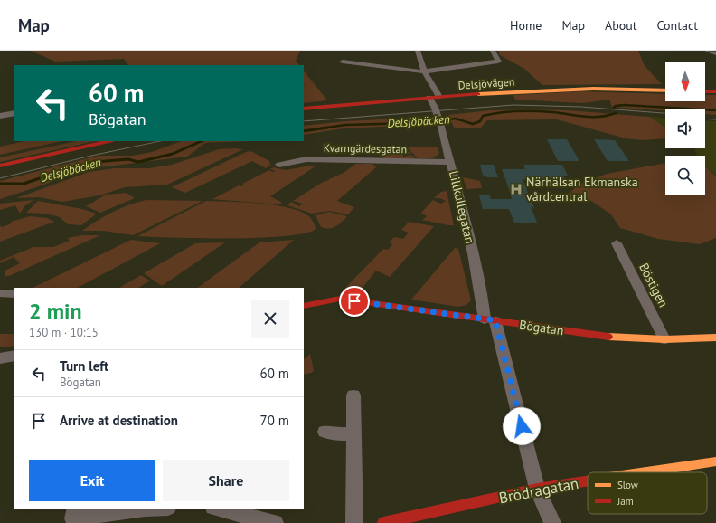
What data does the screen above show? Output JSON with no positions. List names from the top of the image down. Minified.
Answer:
{"streets":{"street":["Delsjövägen","Kvarngärdesgatan","Lillkullegatan","Böstigen","Bögatan","Brödragatan"]},"crossings":[["Delsjövägen","Lillkullegatan"],["Kvarngärdesgatan","Lillkullegatan"],["Lillkullegatan","Bögatan"],["Lillkullegatan","Brödragatan"],["Böstigen","Bögatan"]],"water":["Delsjöbäcken"],"places":{"hospital":["Närhälsan Ekmanska vårdcentral"]},"legend":["Slow","Jam"],"north":"bottom","page":{"header":"Map","nav":["Home","Map","About","Contact"],"turn":["60 m","Bögatan"],"heading":["2 min","130 m · 10:15"],"list":[{"name":"Turn left","note":"Bögatan","value":"60 m"},{"name":"Arrive at destination","value":"70 m"}],"buttons":["Exit","Share"]}}
